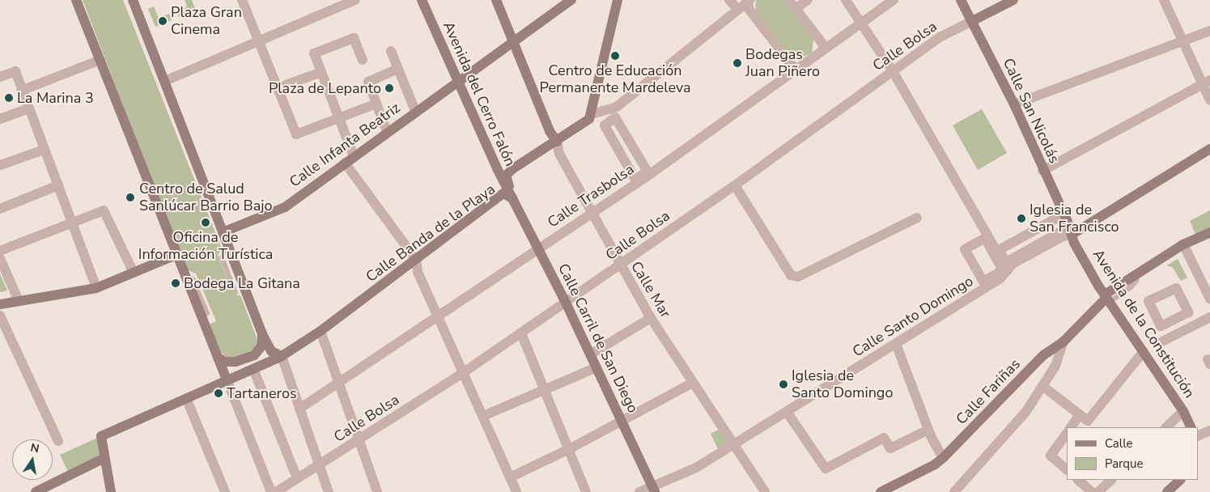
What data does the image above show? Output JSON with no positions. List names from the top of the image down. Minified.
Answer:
{"streets":{"street":["Calle Bolsa","Avenida del Cerro Falón","Calle San Nicolás","Calle Infanta Beatriz","Calle Trasbolsa","Calle Banda de la Playa","Calle Mar","Calle Santo Domingo","Avenida de la Constitución","Calle Carril de San Diego","Calle Fariñas"]},"crossings":[["Calle Bolsa","Calle San Nicolás"],["Calle Bolsa","Calle Mar"],["Calle Bolsa","Calle Carril de San Diego"],["Avenida del Cerro Falón","Calle Infanta Beatriz"],["Avenida del Cerro Falón","Calle Banda de la Playa"],["Avenida del Cerro Falón","Calle Carril de San Diego"],["Calle San Nicolás","Calle Santo Domingo"],["Calle San Nicolás","Avenida de la Constitución"],["Calle Trasbolsa","Calle Mar"],["Calle Trasbolsa","Calle Carril de San Diego"],["Calle Banda de la Playa","Calle Mar"],["Calle Banda de la Playa","Calle Carril de San Diego"],["Calle Mar","Calle Santo Domingo"],["Calle Santo Domingo","Avenida de la Constitución"],["Calle Santo Domingo","Calle Carril de San Diego"],["Avenida de la Constitución","Calle Fariñas"]],"places":["Plaza Gran Cinema","Centro de Educación Permanente Mardeleva","Bodegas Juan Piñero","Plaza de Lepanto","La Marina 3","Centro de Salud Sanlúcar Barrio Bajo","Iglesia de San Francisco","Oficina de Información Turística","Bodega La Gitana","Iglesia de Santo Domingo","Tartaneros"],"legend":["Calle","Parque"],"north":"top"}
